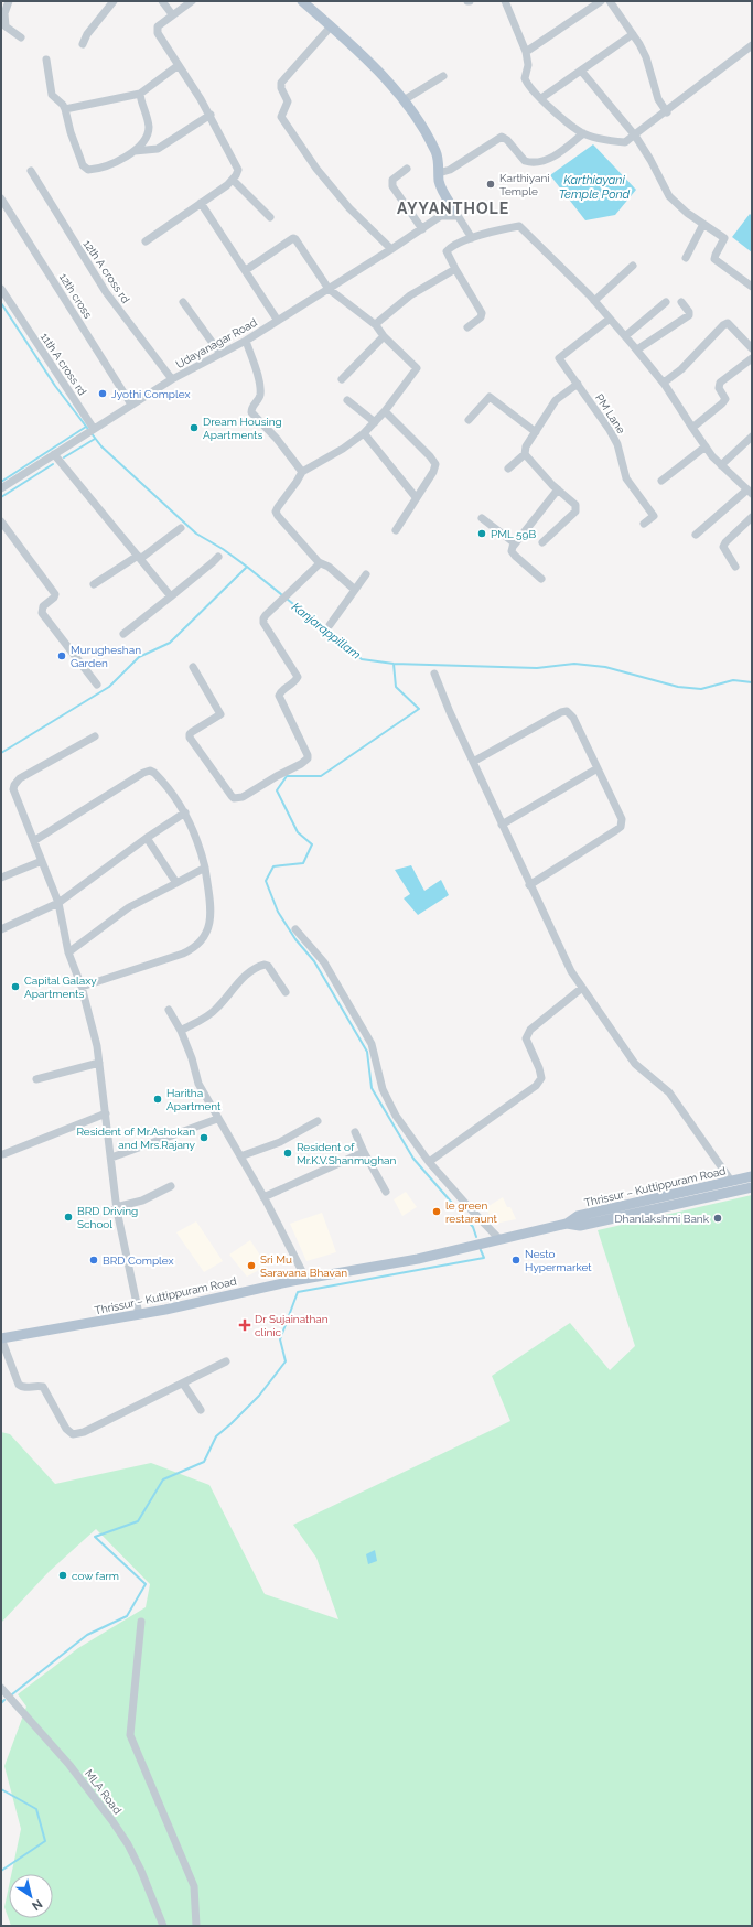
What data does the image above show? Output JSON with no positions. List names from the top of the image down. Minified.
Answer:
{"streets":{"main road":["Thrissur – Kuttippuram Road"],"street":["12th A cross rd","12th cross","Udayanagar Road","11th A cross rd","PM Lane","MLA Road"]},"crossings":[["12th A cross rd","Udayanagar Road"],["12th cross","Udayanagar Road"],["Udayanagar Road","11th A cross rd"]],"districts":["AYYANTHOLE"],"water":["Karthiayani Temple Pond","Kanjarappillam"],"places":{"other":["Karthiyani Temple","Jyothi Complex","Dream Housing Apartments","PML 59B","Murugheshan Garden","Capital Galaxy Apartments","Haritha Apartment","Resident of Mr.Ashokan and Mrs.Rajany","Resident of Mr.K.V.Shanmughan","le green restaraunt","BRD Driving School","Dhanlakshmi Bank","BRD Complex","Nesto Hypermarket","Sri Mu Saravana Bhavan","cow farm"],"health":["Dr Sujainathan clinic"]},"north":"bottom right"}
